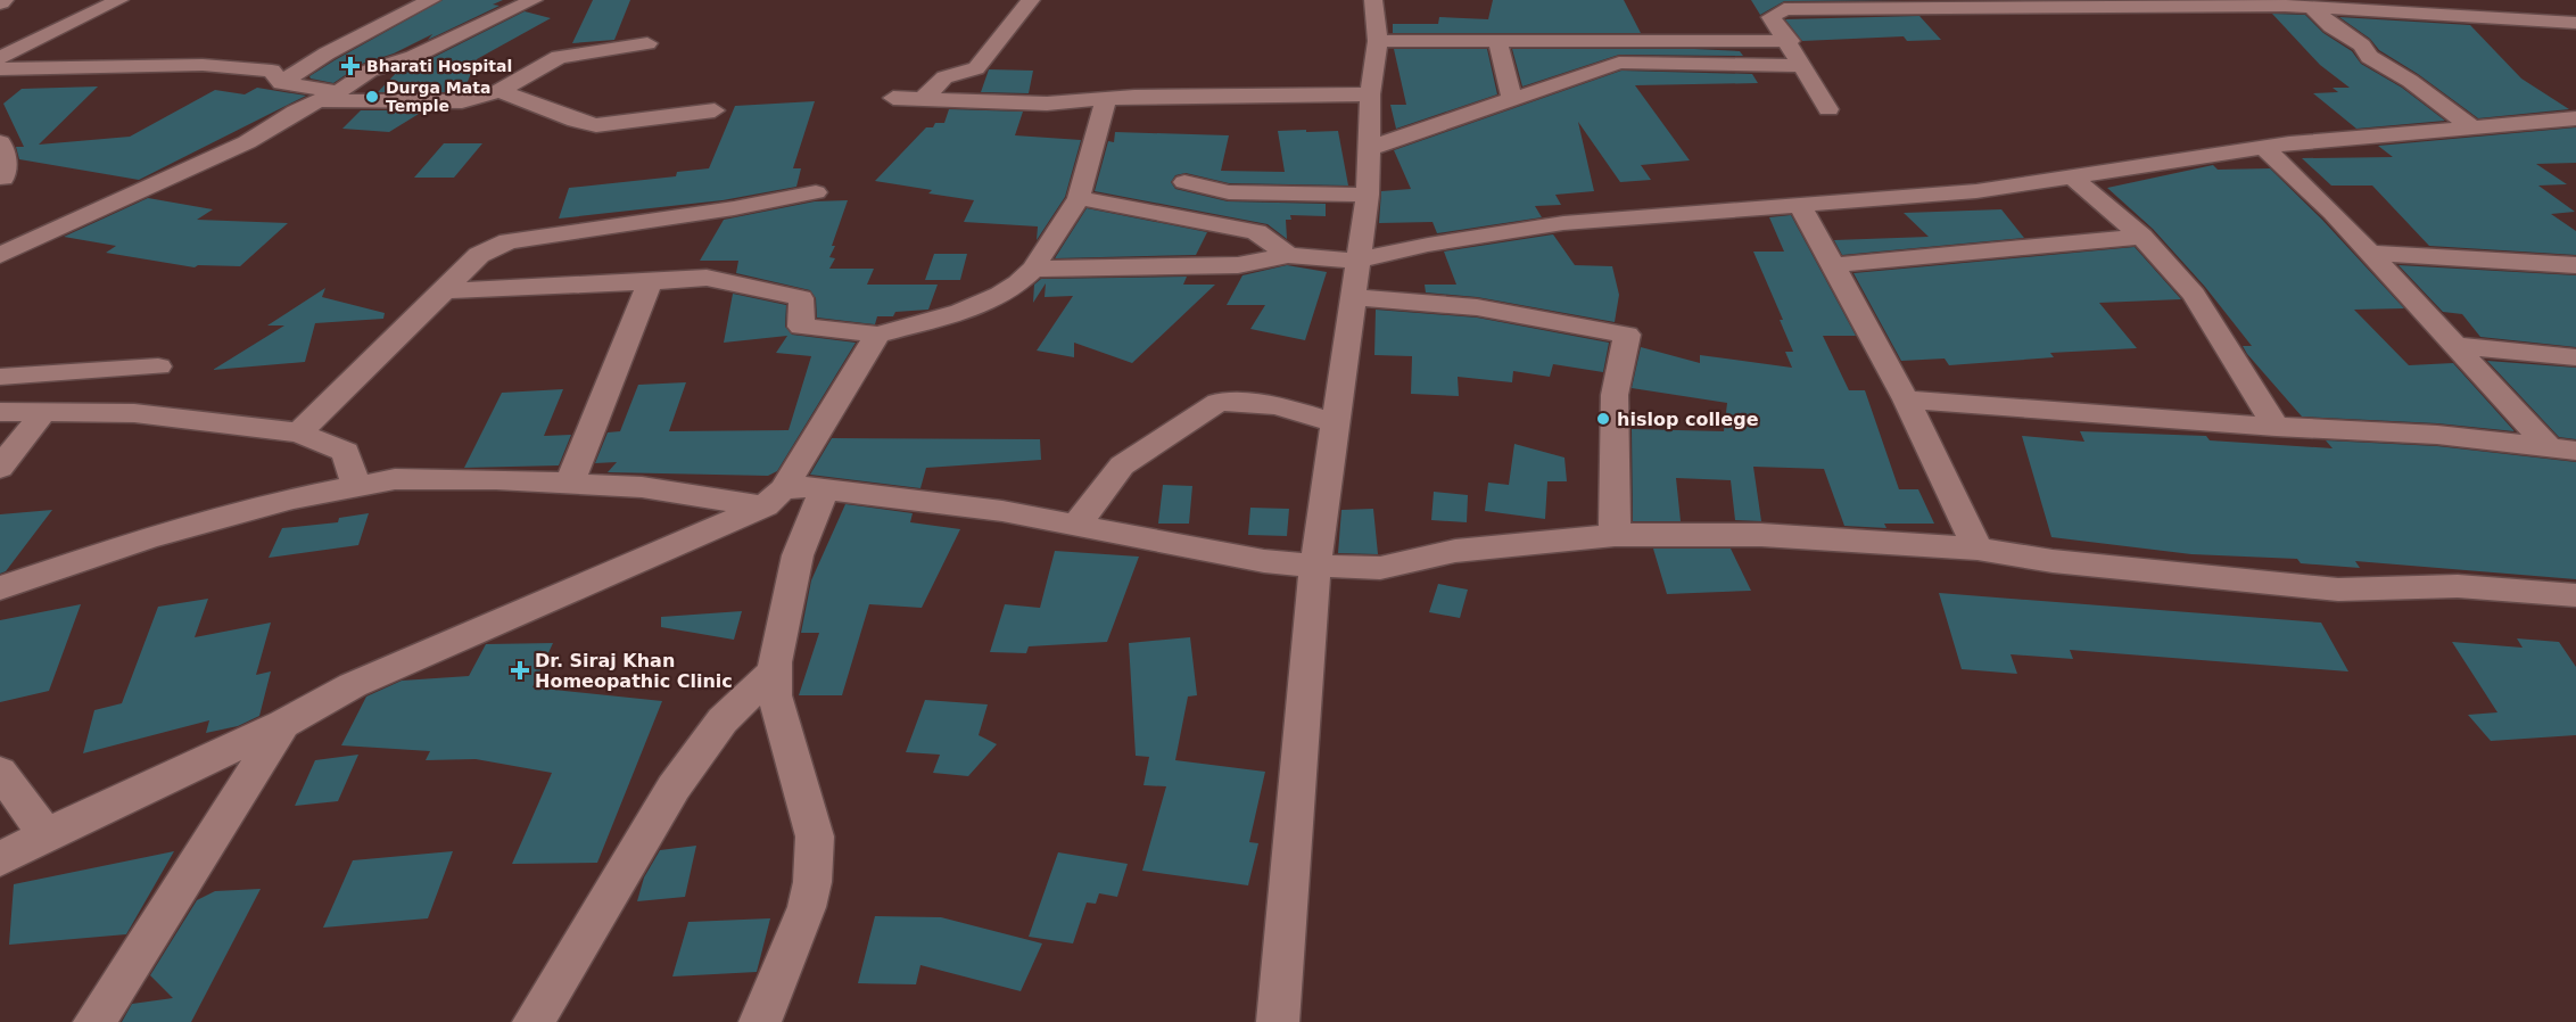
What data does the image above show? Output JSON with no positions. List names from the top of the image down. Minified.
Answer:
{"places":{"health":["Bharati Hospital","Dr. Siraj Khan Homeopathic Clinic"],"other":["Durga Mata Temple","hislop college"]}}
